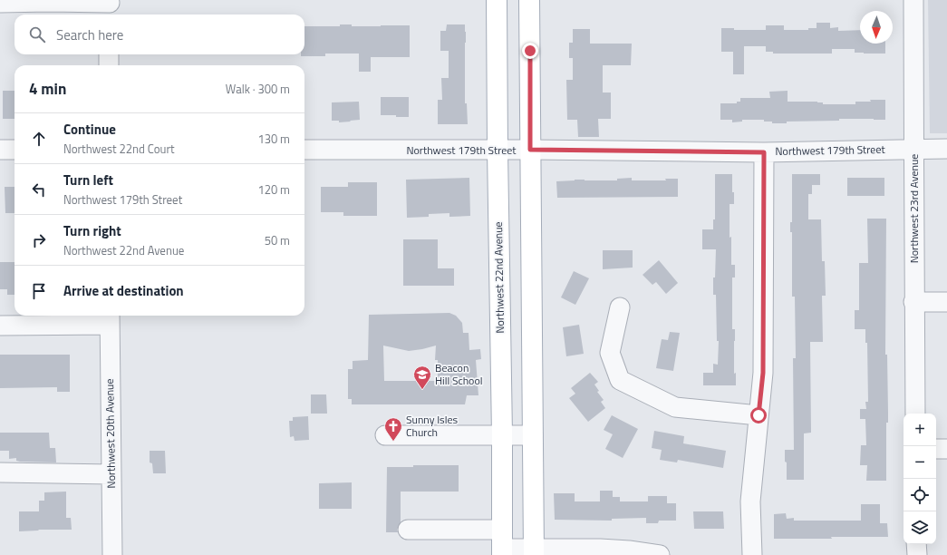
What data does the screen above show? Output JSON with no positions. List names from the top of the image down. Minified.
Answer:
{"streets":{"main road":["Northwest 22nd Avenue"],"street":["Northwest 179th Street","Northwest 23rd Avenue","Northwest 20th Avenue"]},"crossings":[["Northwest 179th Street","Northwest 23rd Avenue"],["Northwest 179th Street","Northwest 22nd Avenue"]],"places":{"school or university":["Beacon Hill School"],"church":["Sunny Isles Church"]},"north":"bottom","page":{"search":"Search here","heading":["4 min","Walk · 300 m"],"list":[["Continue","Northwest 22nd Court","130 m"],["Turn left","Northwest 179th Street","120 m"],["Turn right","Northwest 22nd Avenue","50 m"],"Arrive at destination"],"map_buttons":["+","−"]}}
